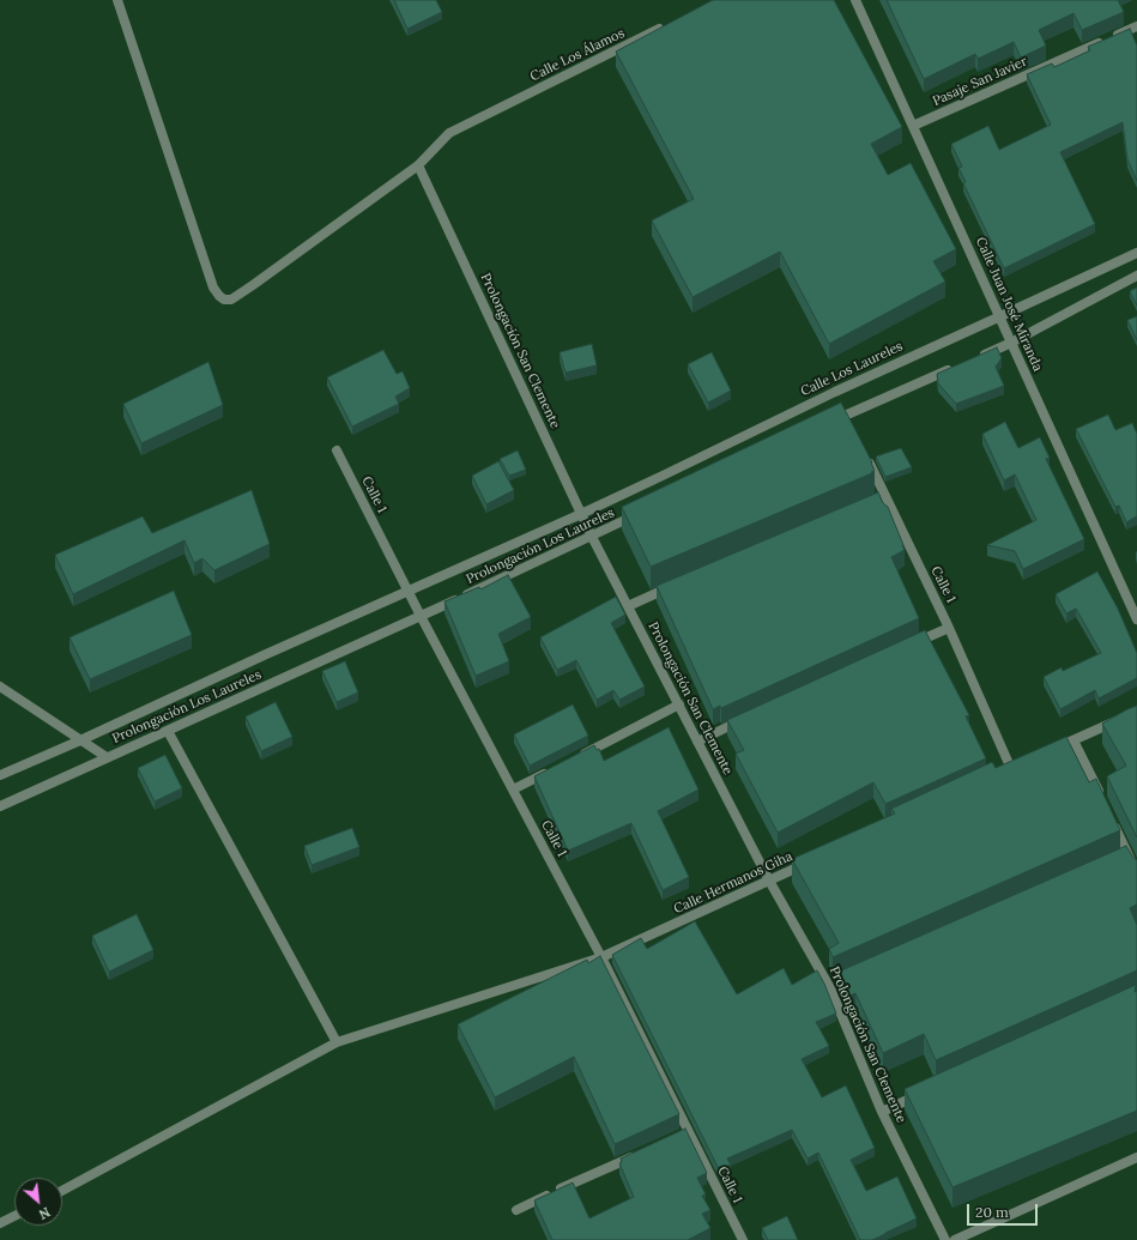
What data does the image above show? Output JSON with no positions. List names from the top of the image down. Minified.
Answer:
{"streets":{"street":["Calle Los Álamos","Pasaje San Javier","Calle Juan José Miranda","Prolongación San Clemente","Calle Los Laureles","Calle 1","Prolongación Los Laureles","Calle Hermanos Giha"]},"crossings":[["Calle Los Álamos","Prolongación San Clemente"],["Pasaje San Javier","Calle Juan José Miranda"],["Calle Juan José Miranda","Calle Los Laureles"],["Prolongación San Clemente","Calle Los Laureles"],["Prolongación San Clemente","Prolongación Los Laureles"],["Prolongación San Clemente","Calle Hermanos Giha"],["Calle Los Laureles","Prolongación Los Laureles"],["Calle 1","Prolongación Los Laureles"],["Calle 1","Calle Hermanos Giha"]],"scale_bar":"20 m","north":"bottom right"}
